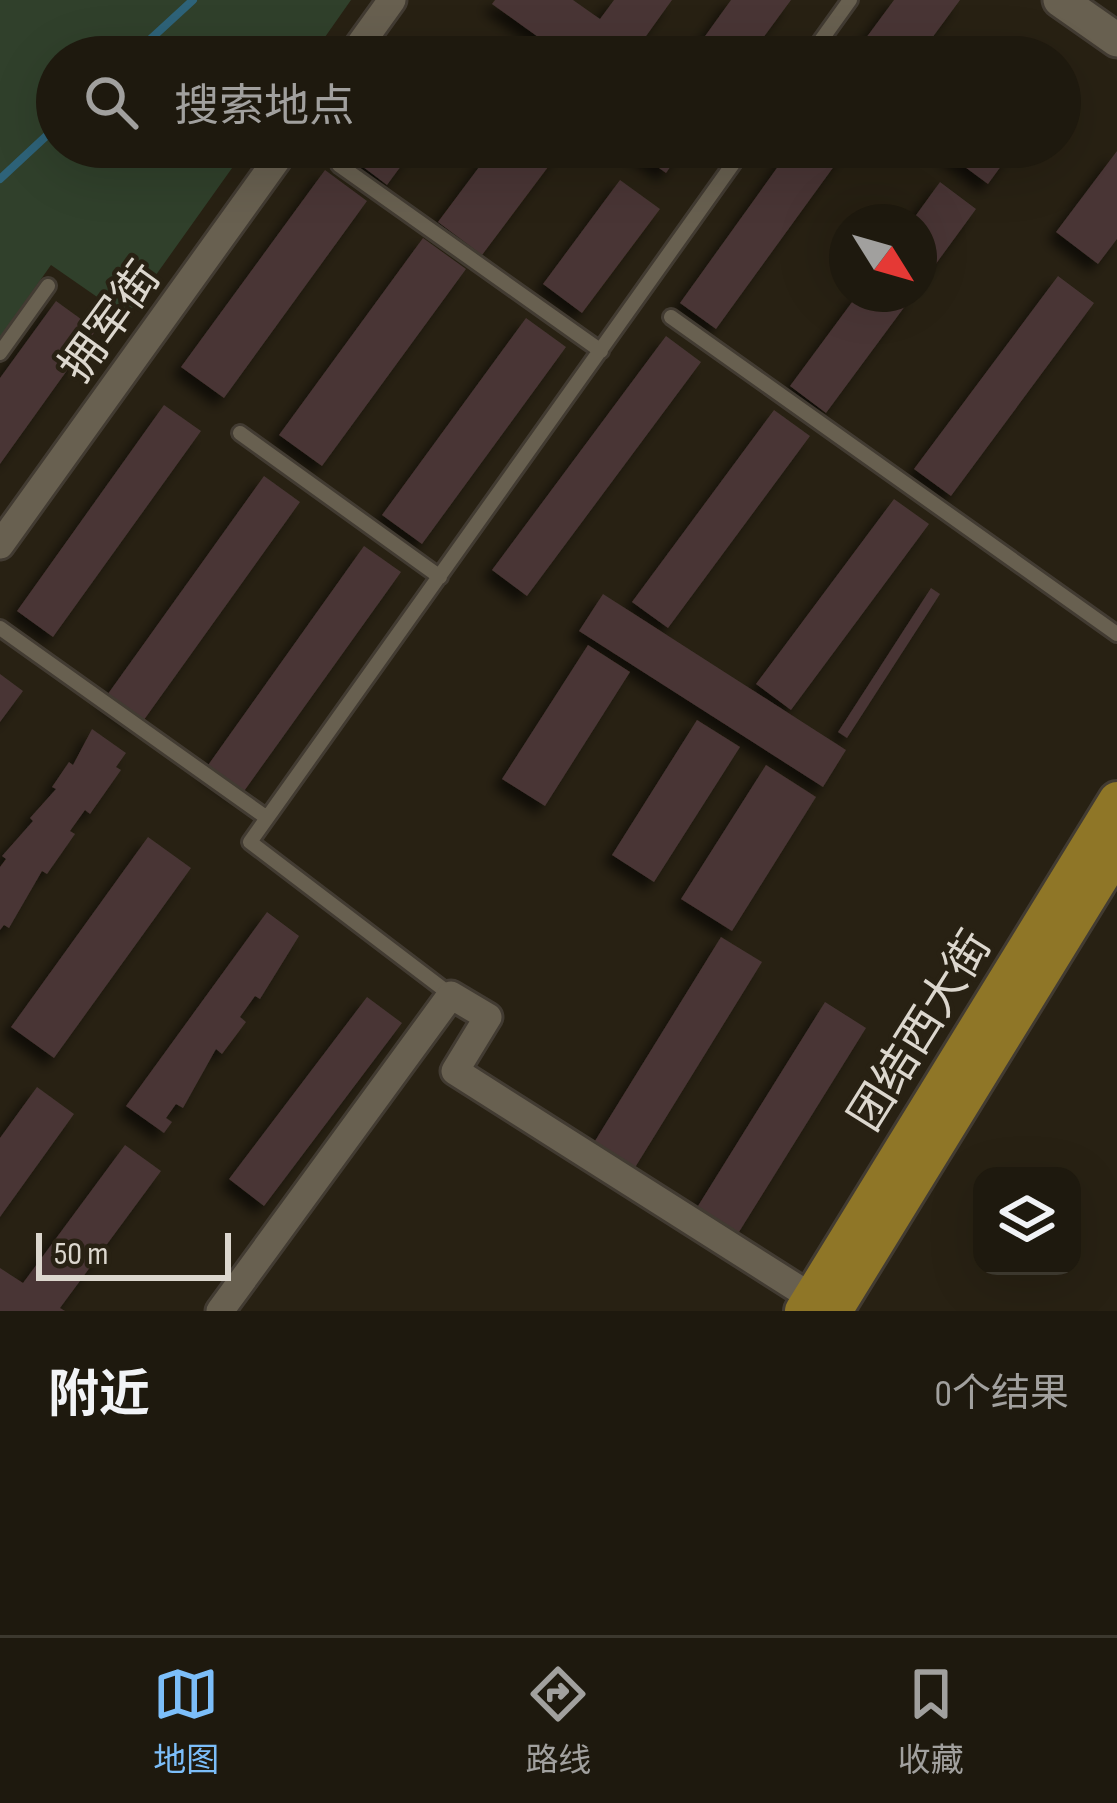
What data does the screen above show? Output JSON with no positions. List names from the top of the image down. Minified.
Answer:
{"streets":{"main road":["团结西大街"],"street":["拥军街"]},"scale_bar":"50 m","north":"bottom right","page":{"search":"搜索地点","scale":"50 m","heading":["附近","0个结果"],"nav":["地图","路线","收藏"]}}
